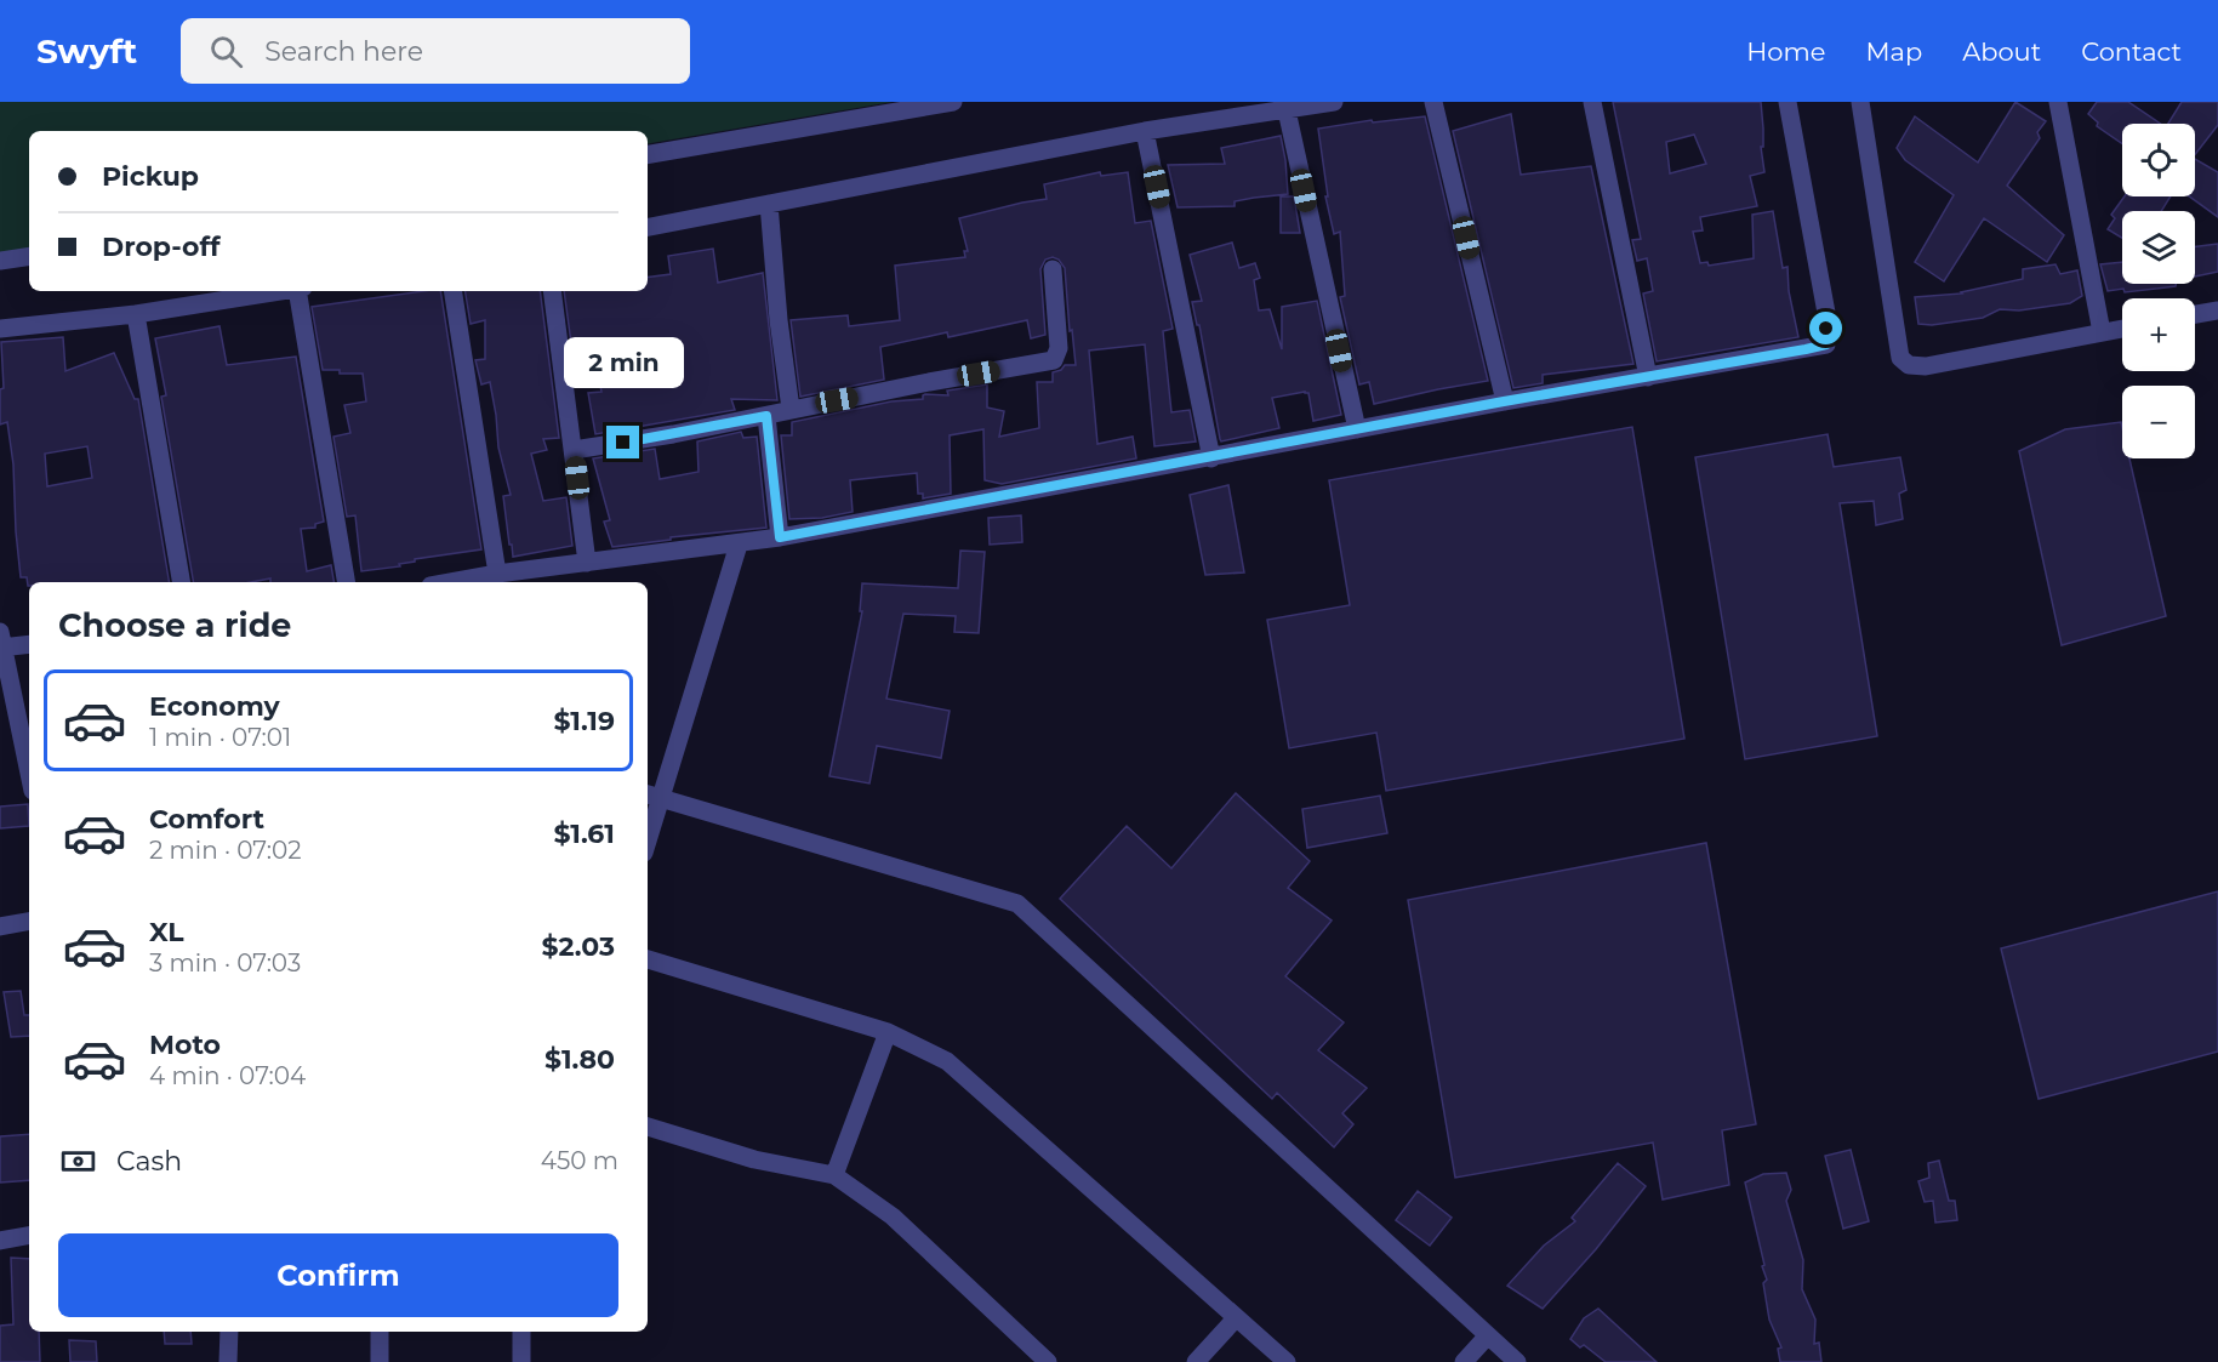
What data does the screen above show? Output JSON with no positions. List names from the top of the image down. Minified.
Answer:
{"page":{"header":"Swyft","search":"Search here","nav":["Home","Map","About","Contact"],"map_buttons":["+","−"],"banner":["Pickup","Drop-off"],"bubble":"2 min","heading":"Choose a ride","list":[{"name":"Economy","note":"1 min · 07:01","value":"$1.19"},{"name":"Comfort","note":"2 min · 07:02","value":"$1.61"},{"name":"XL","note":"3 min · 07:03","value":"$2.03"},{"name":"Moto","note":"4 min · 07:04","value":"$1.80"}],"pay":["Cash","450 m"],"buttons":"Confirm"}}
